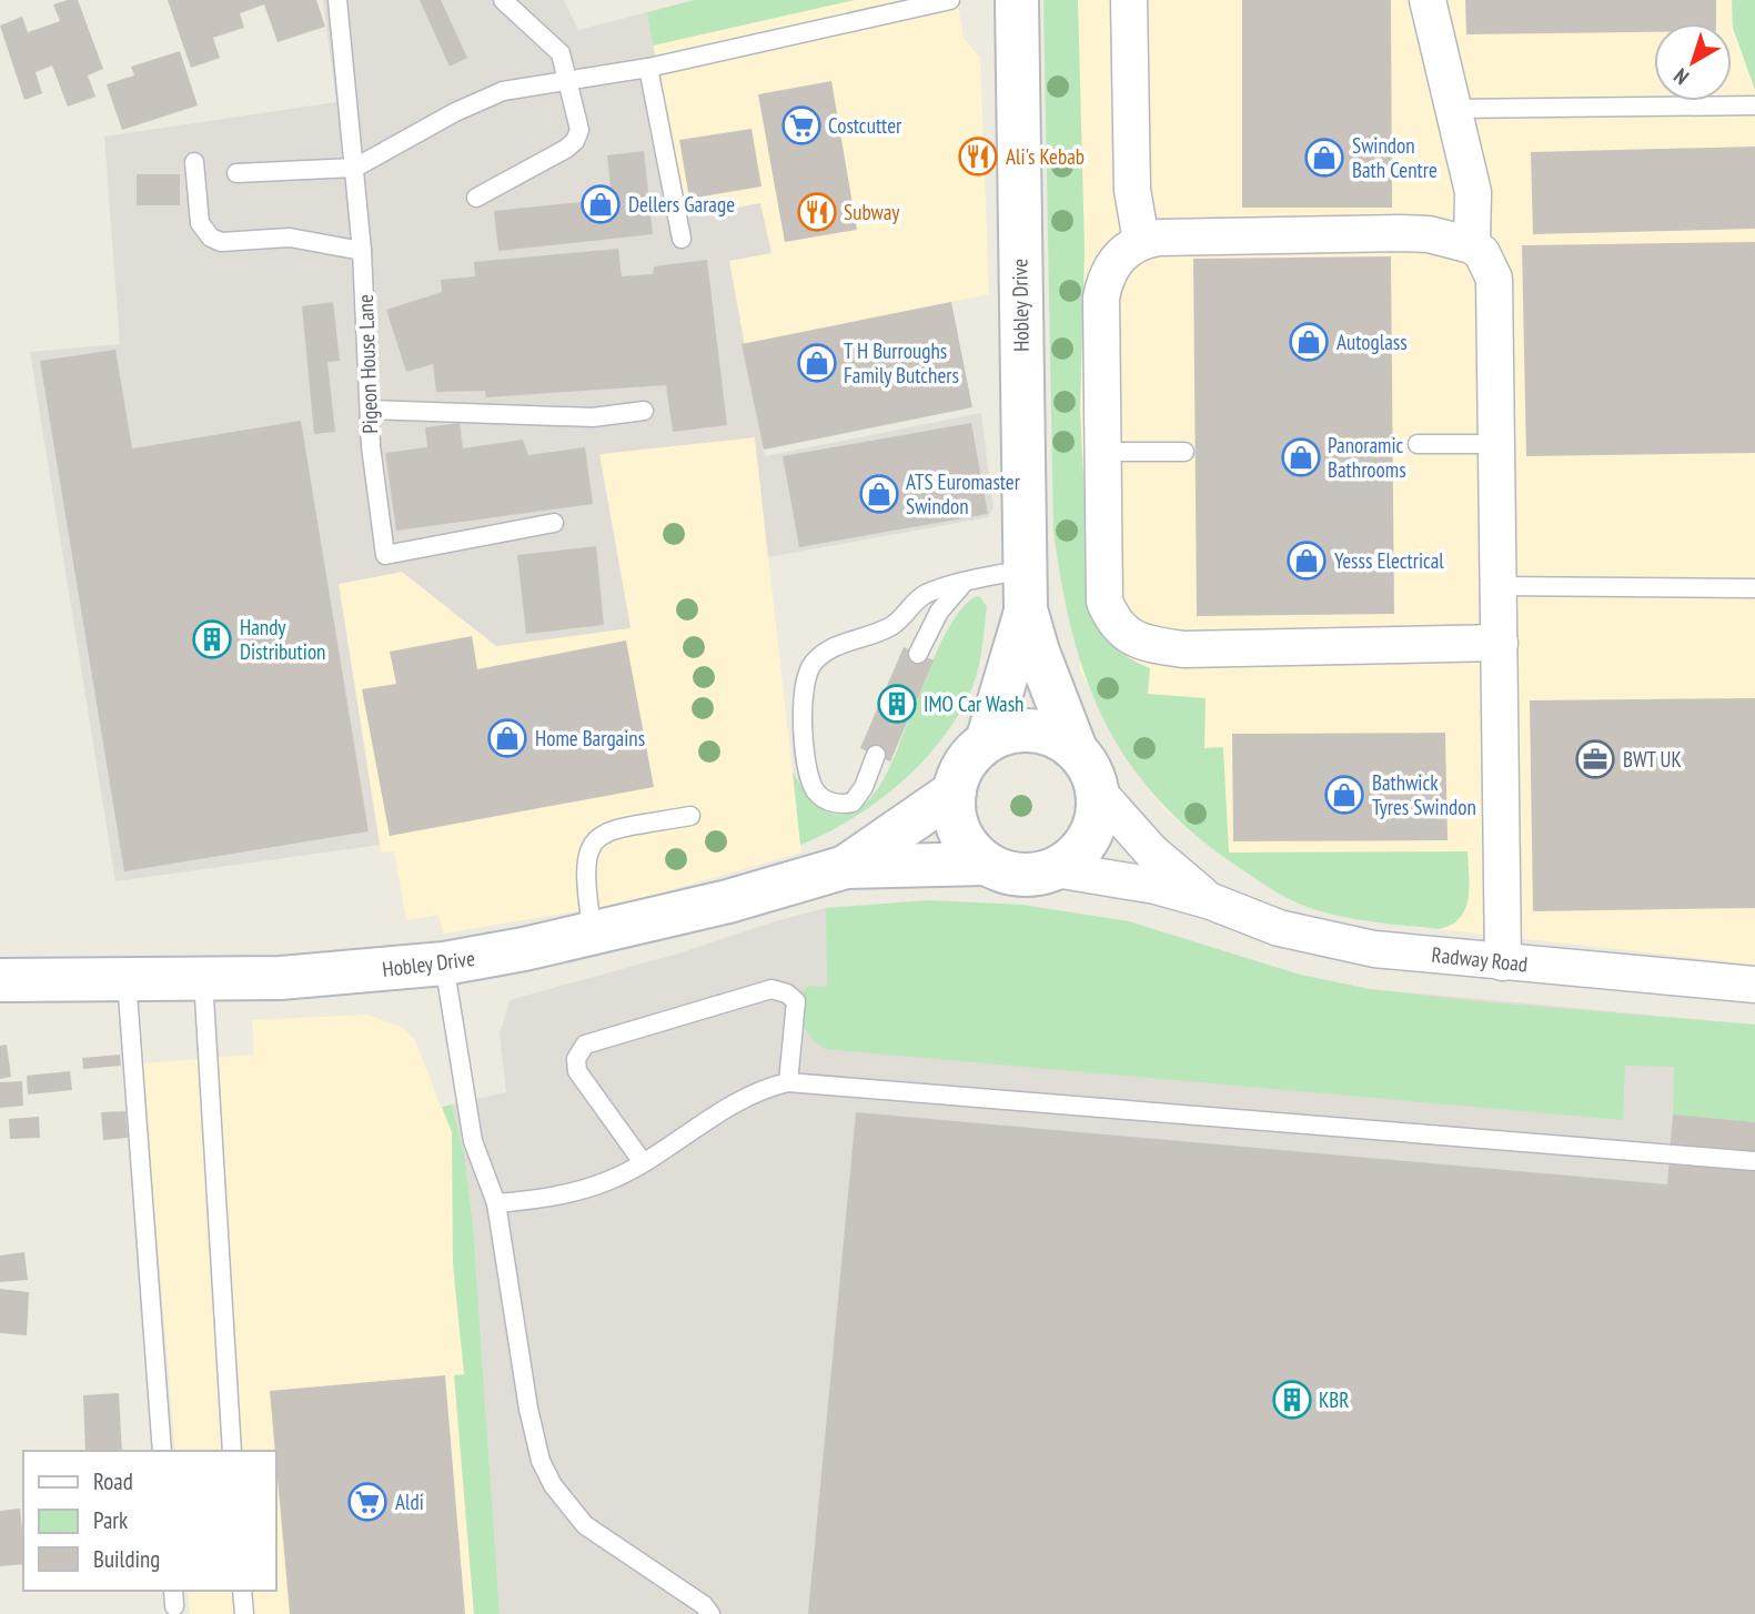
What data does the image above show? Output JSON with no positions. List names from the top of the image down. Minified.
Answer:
{"streets":{"main road":["Hobley Drive"],"street":["Radway Road"],"lane":["Pigeon House Lane"]},"crossings":[["Hobley Drive","Radway Road"]],"places":{"supermarket":["Costcutter","Aldi"],"restaurant":["Ali's Kebab","Subway"],"shop":["Swindon Bath Centre","Dellers Garage","Autoglass","T H Burroughs Family Butchers","Panoramic Bathrooms","ATS Euromaster Swindon","Yesss Electrical","Home Bargains","Bathwick Tyres Swindon"],"building":["Handy Distribution","IMO Car Wash","KBR"],"office":["BWT UK"]},"legend":["Road","Park","Building"],"north":"bottom left"}
